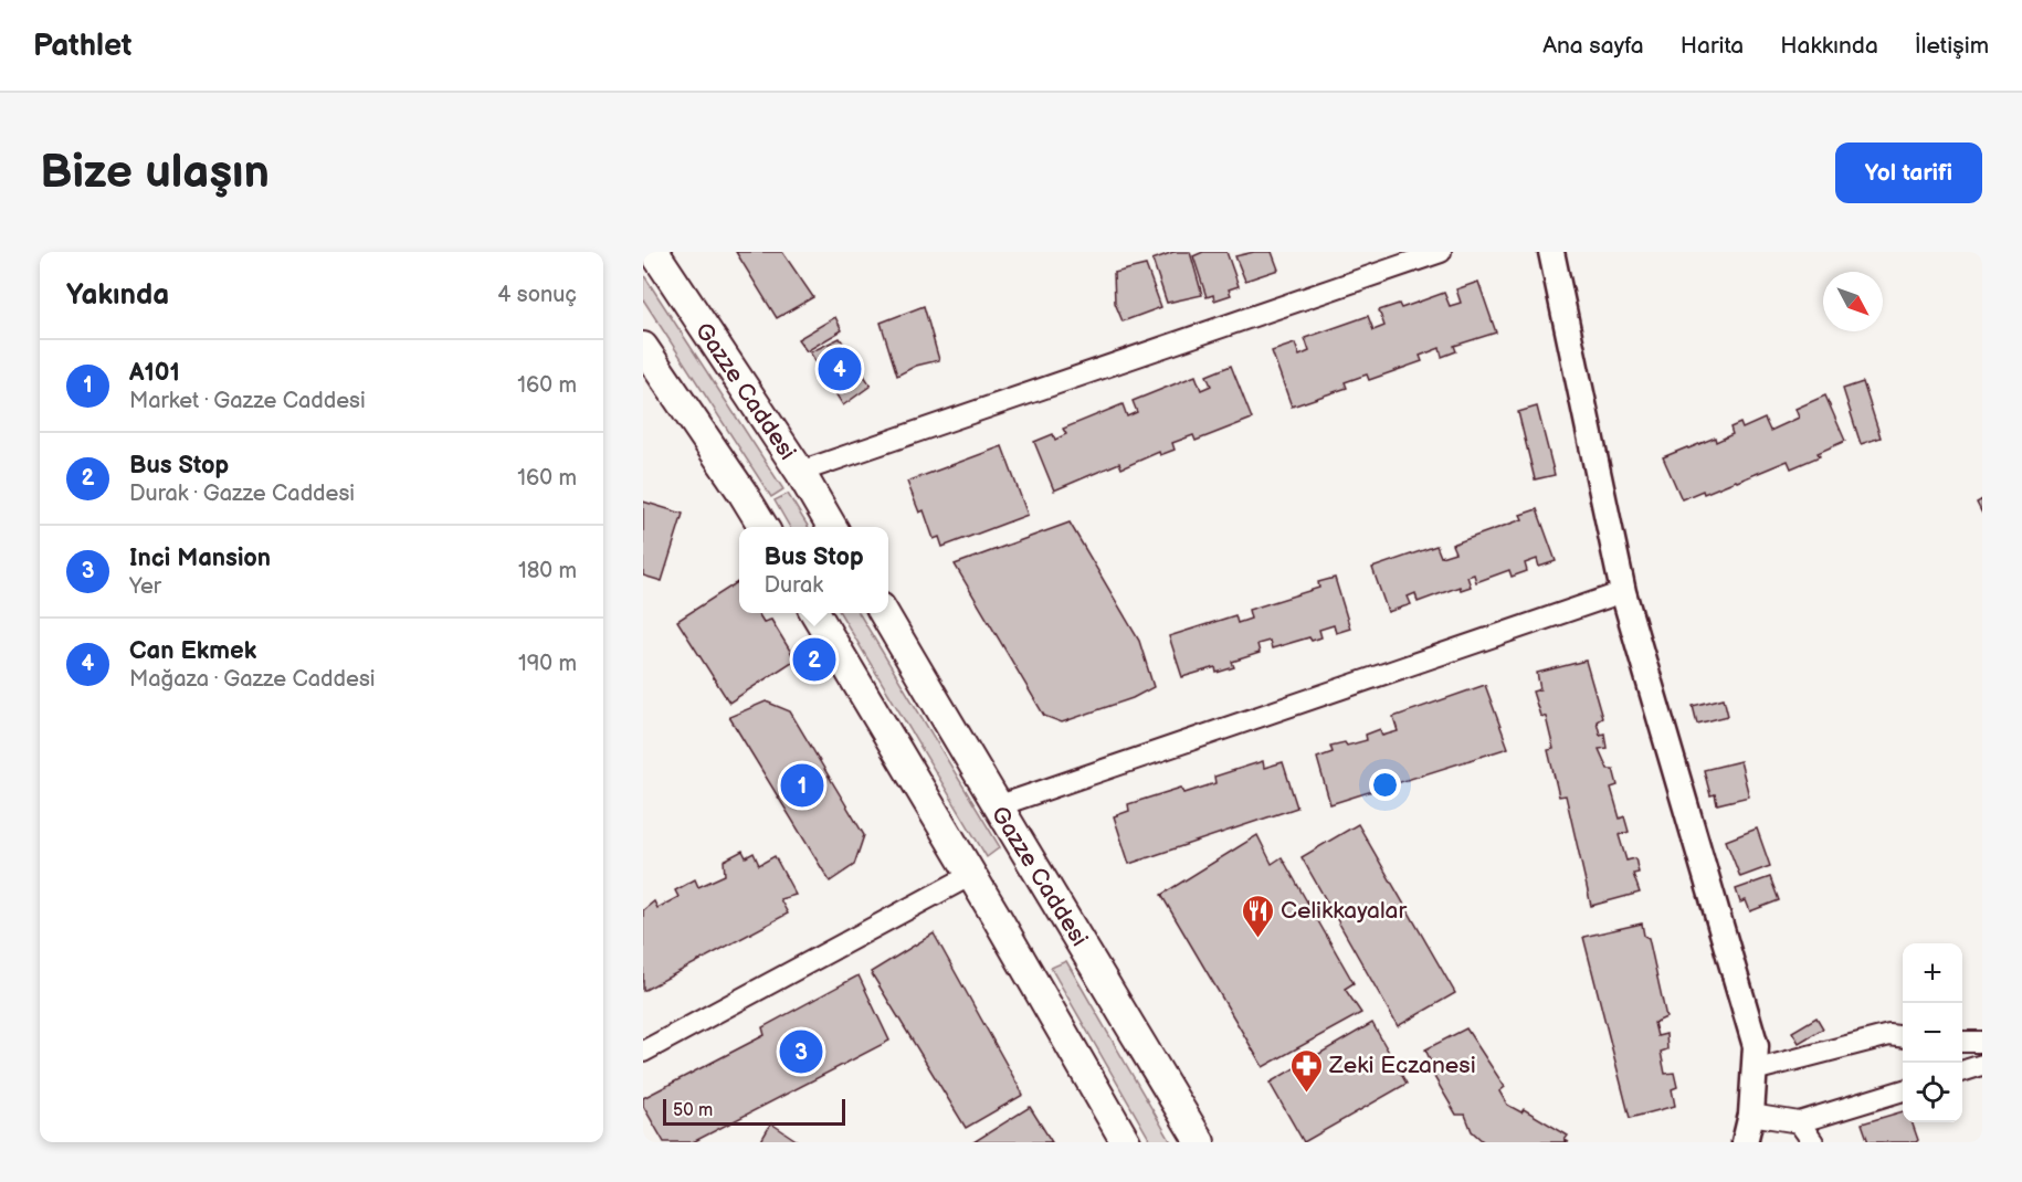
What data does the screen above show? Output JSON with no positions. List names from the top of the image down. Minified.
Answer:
{"streets":{"main road":["Gazze Caddesi"]},"places":{"restaurant":["Celikkayalar"],"pharmacy":["Zeki Eczanesi"]},"scale_bar":"50 m","north":"bottom right","page":{"header":"Pathlet","nav":["Ana sayfa","Harita","Hakkında","İletişim"],"buttons":"Yol tarifi","title":"Bize ulaşın","heading":["Yakında","4 sonuç"],"list":[{"mark":"1","name":"A101","note":"Market · Gazze Caddesi","value":"160 m"},{"mark":"2","name":"Bus Stop","note":"Durak · Gazze Caddesi","value":"160 m"},{"mark":"3","name":"Inci Mansion","note":"Yer","value":"180 m"},{"mark":"4","name":"Can Ekmek","note":"Mağaza · Gazze Caddesi","value":"190 m"}],"pins":["4","2","1","3"],"popup":["Bus Stop","Durak"],"map_buttons":["+","−"],"scale":"50 m"}}
